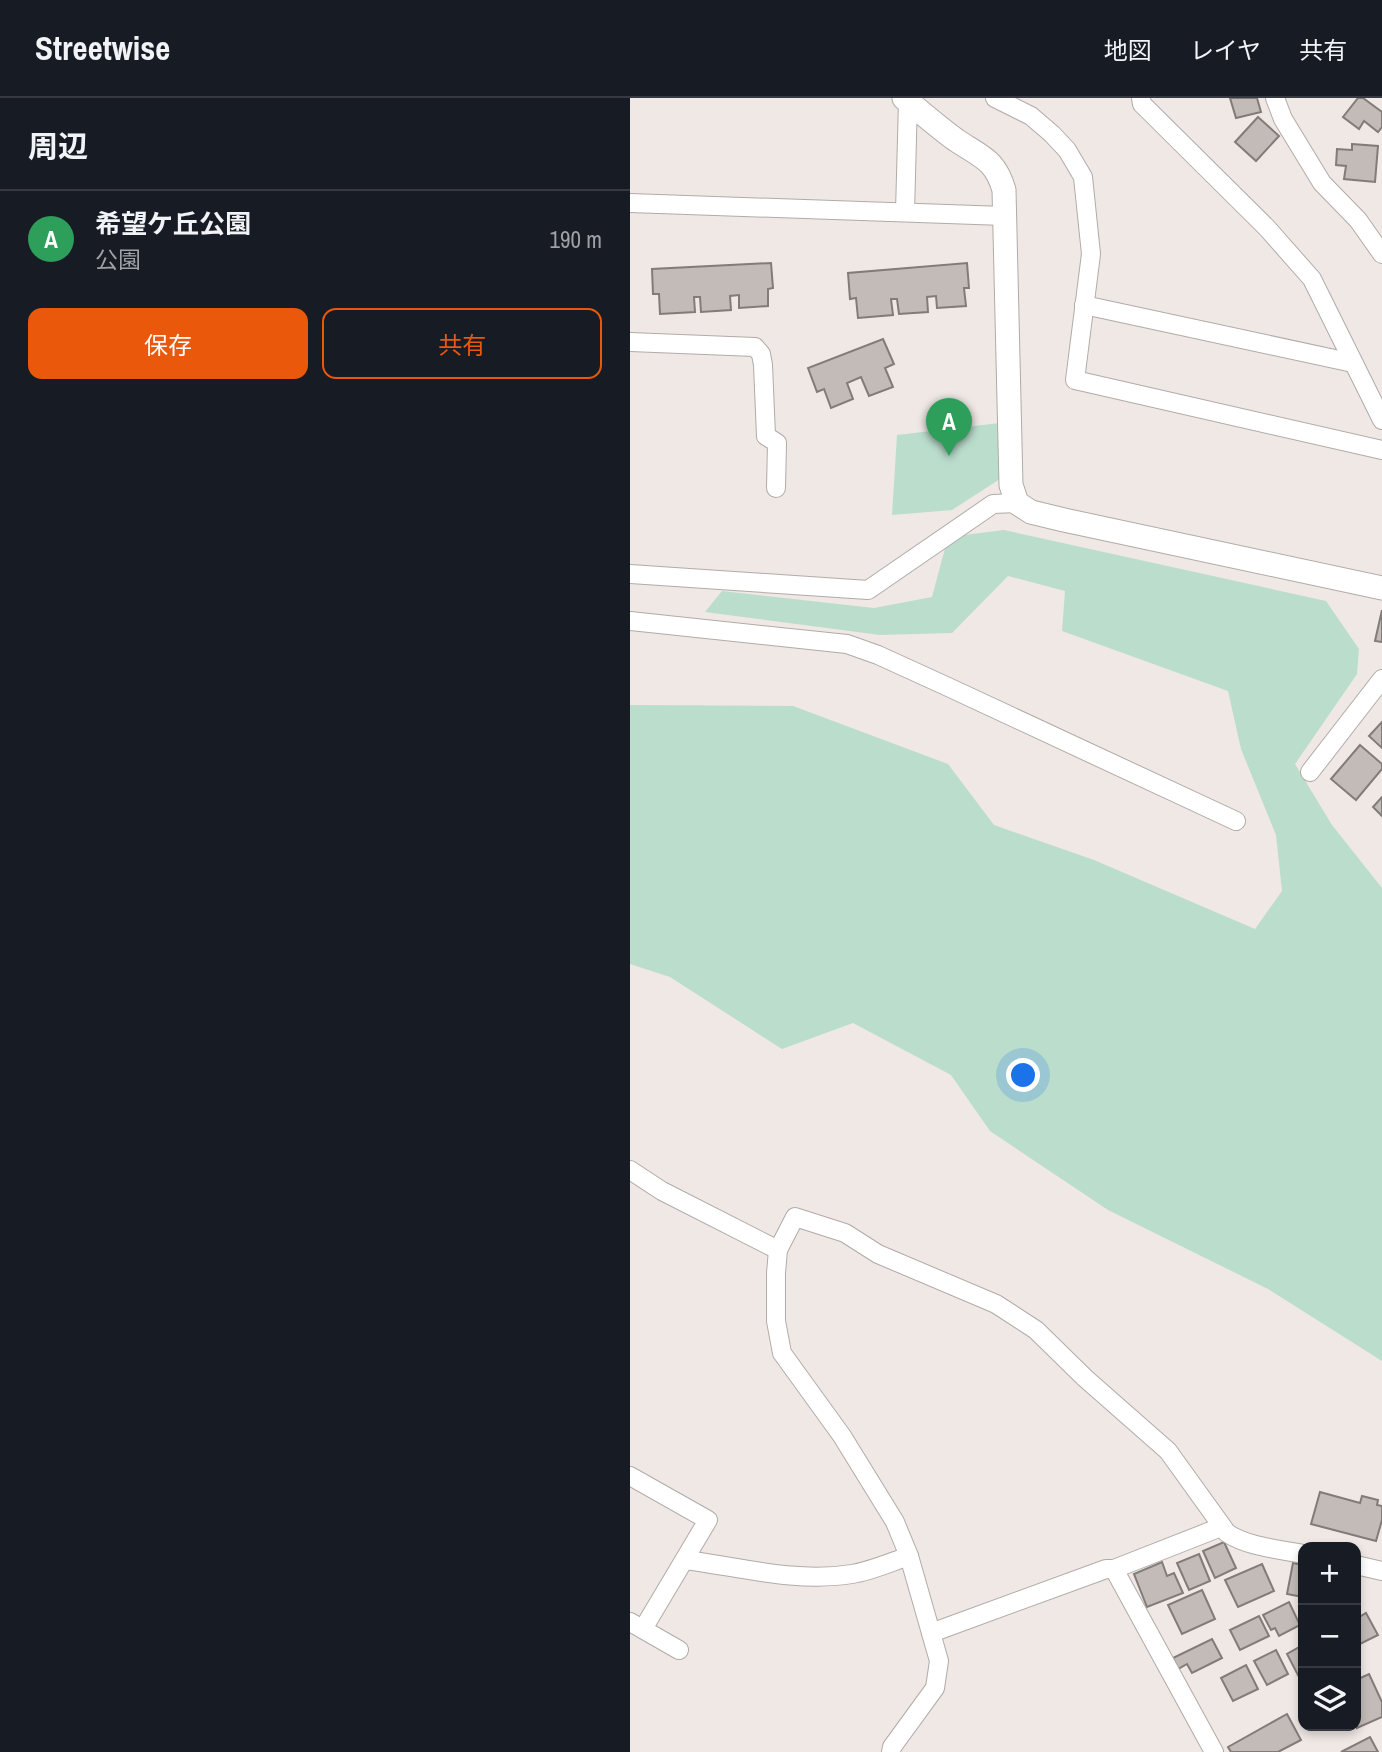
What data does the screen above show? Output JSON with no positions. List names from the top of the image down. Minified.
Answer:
{"page":{"header":"Streetwise","nav":["地図","レイヤ","共有"],"heading":"周辺","list":[{"mark":"A","name":"希望ケ丘公園","note":"公園","value":"190 m"}],"buttons":["保存","共有"],"pins":"A","map_buttons":["+","−"]}}
